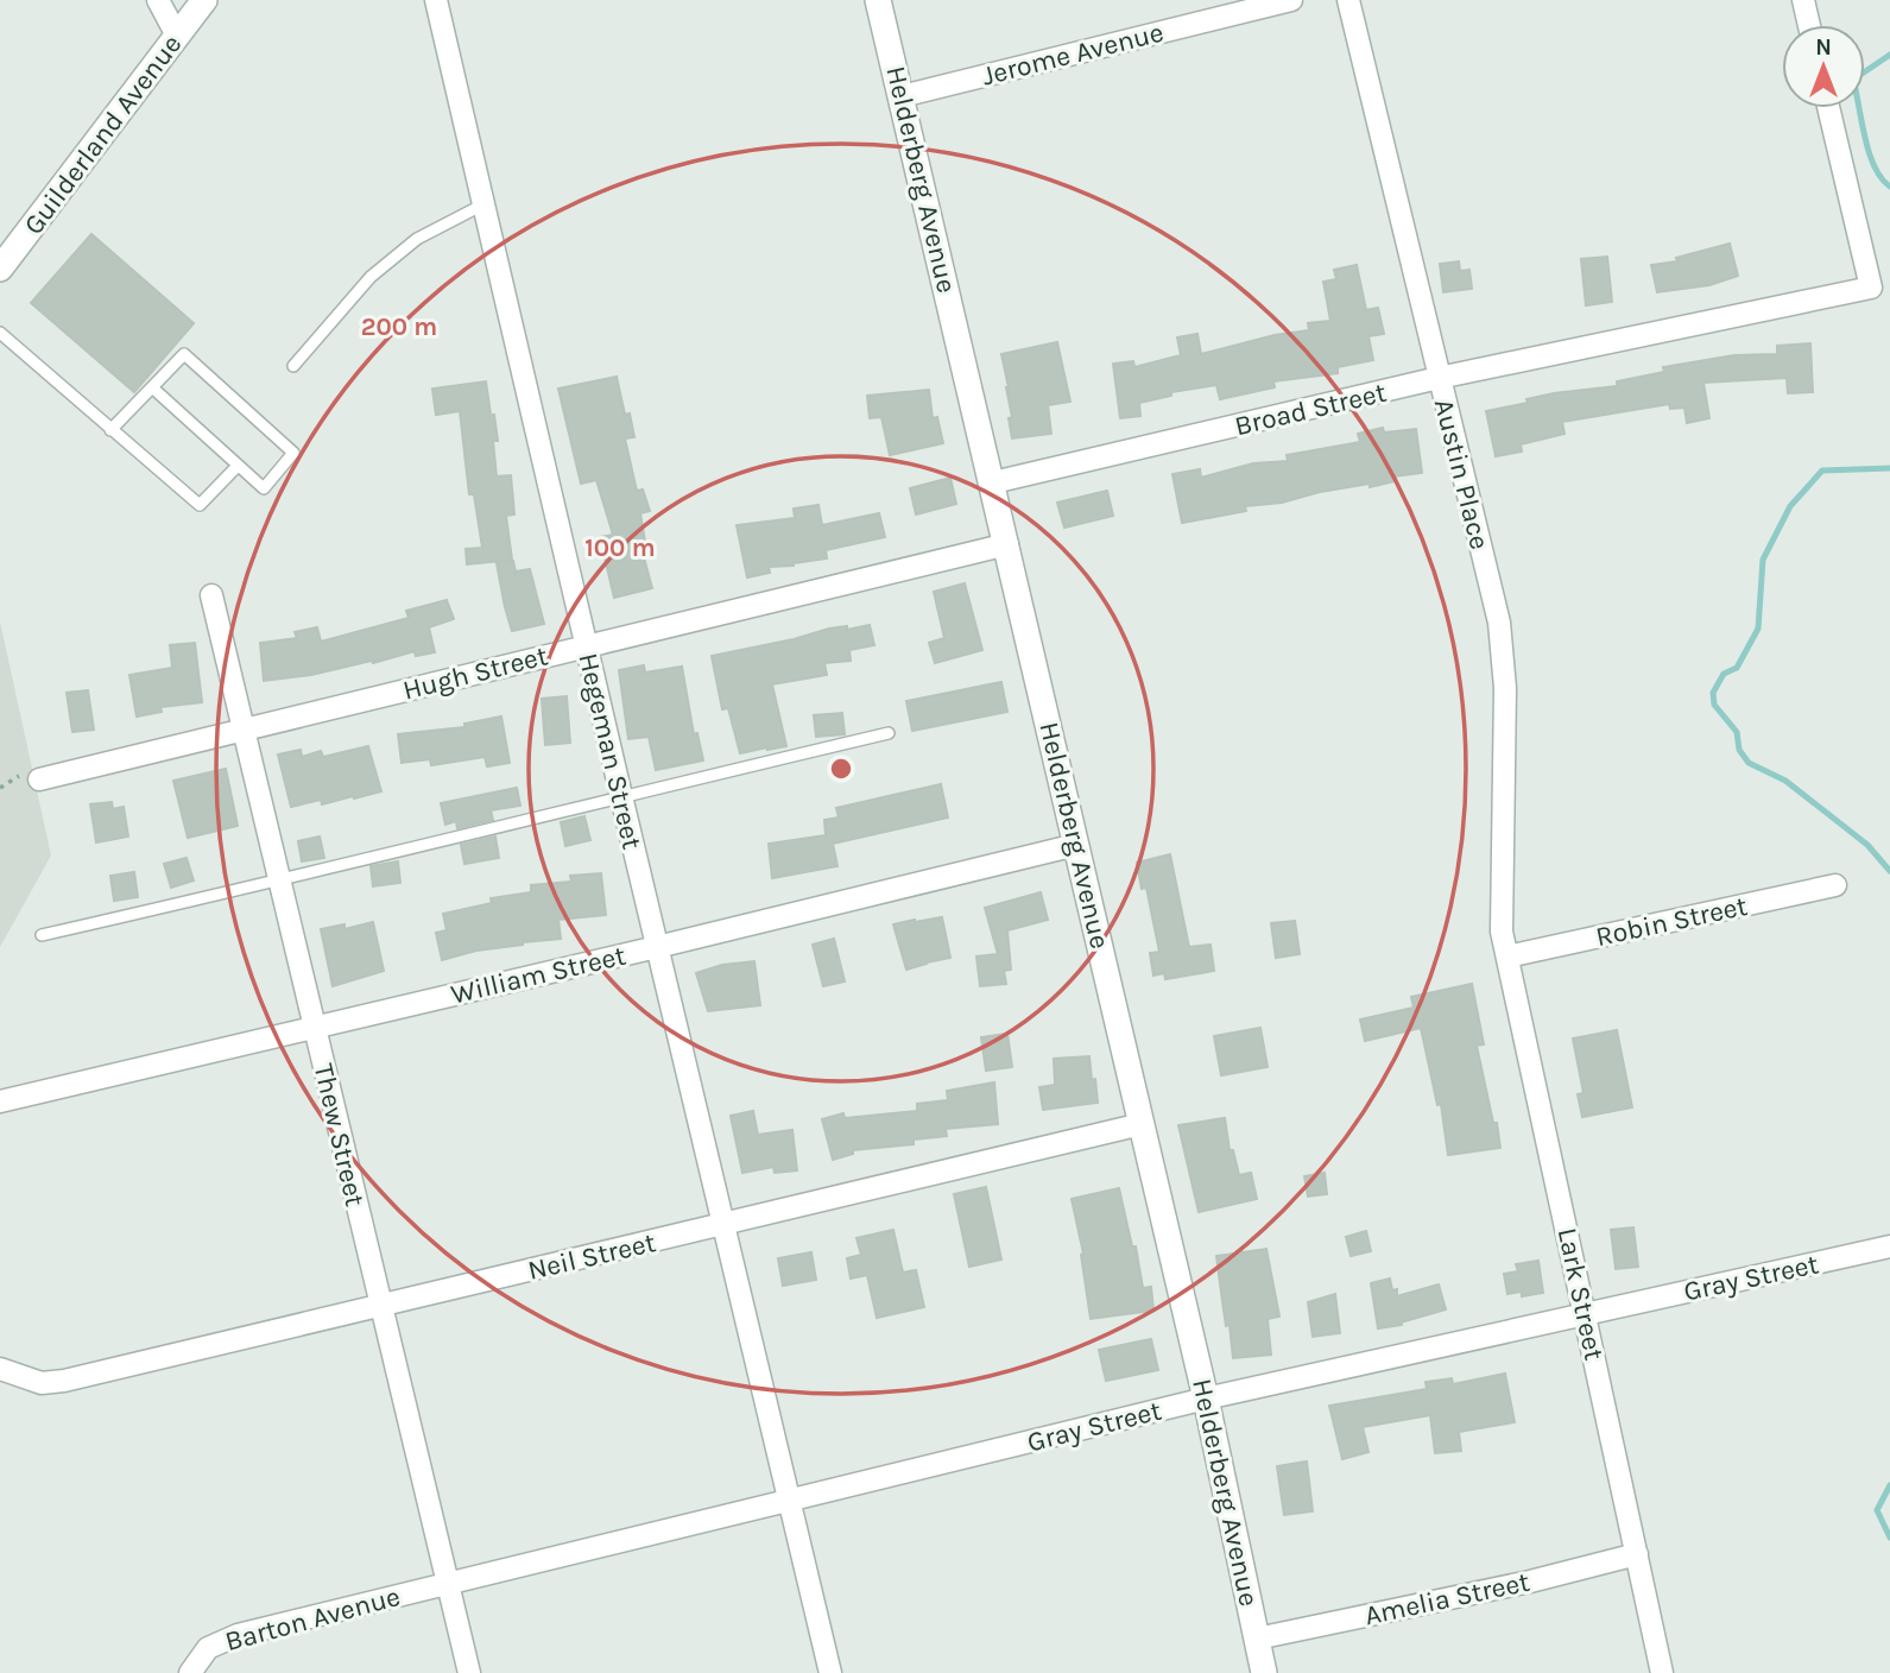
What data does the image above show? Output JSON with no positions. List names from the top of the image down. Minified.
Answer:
{"streets":{"street":["Jerome Avenue","Guilderland Avenue","Helderberg Avenue","Broad Street","Austin Place","Hugh Street","Hegeman Street","Robin Street","William Street","Thew Street","Neil Street","Gray Street","Lark Street","Amelia Street","Barton Avenue"]},"crossings":[["Jerome Avenue","Helderberg Avenue"],["Helderberg Avenue","Broad Street"],["Helderberg Avenue","Hugh Street"],["Helderberg Avenue","William Street"],["Helderberg Avenue","Neil Street"],["Helderberg Avenue","Gray Street"],["Helderberg Avenue","Amelia Street"],["Broad Street","Austin Place"],["Austin Place","Robin Street"],["Austin Place","Lark Street"],["Hugh Street","Hegeman Street"],["Hugh Street","Thew Street"],["Hegeman Street","William Street"],["Hegeman Street","Neil Street"],["Hegeman Street","Gray Street"],["Robin Street","Lark Street"],["William Street","Thew Street"],["Thew Street","Neil Street"],["Thew Street","Gray Street"],["Thew Street","Barton Avenue"],["Gray Street","Lark Street"],["Gray Street","Barton Avenue"],["Lark Street","Amelia Street"]],"north":"top","rings":["200 m","100 m"]}
